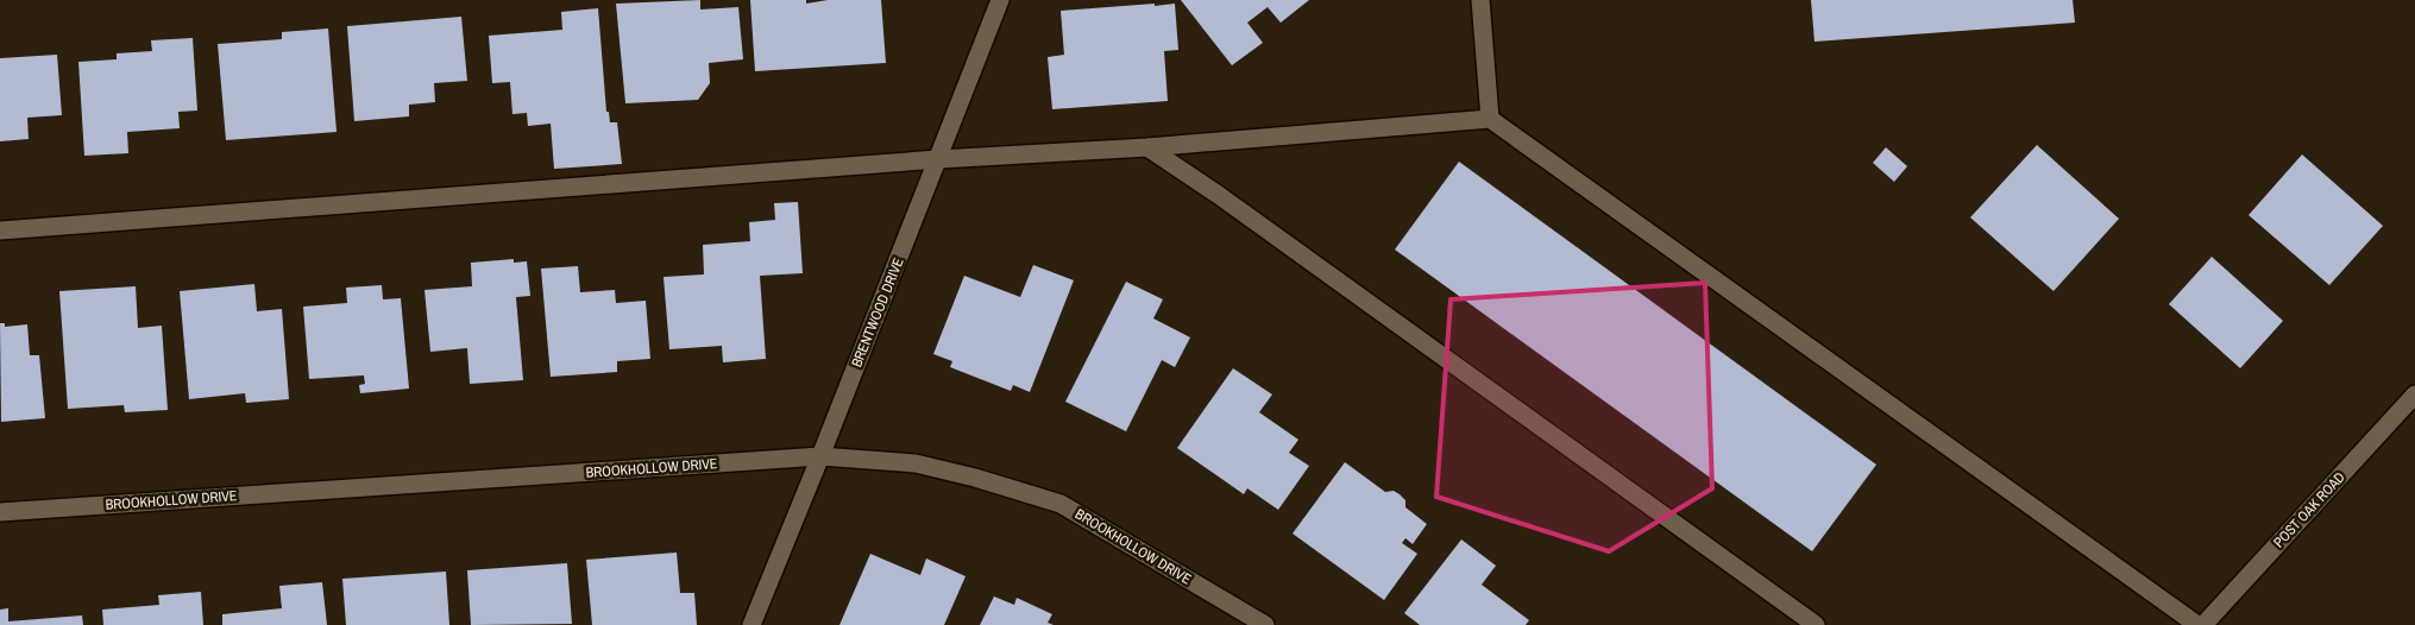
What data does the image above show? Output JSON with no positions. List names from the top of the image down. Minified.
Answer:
{"streets":{"street":["BRENTWOOD DRIVE","BROOKHOLLOW DRIVE","POST OAK ROAD"]},"crossings":[["BRENTWOOD DRIVE","BROOKHOLLOW DRIVE"]]}
